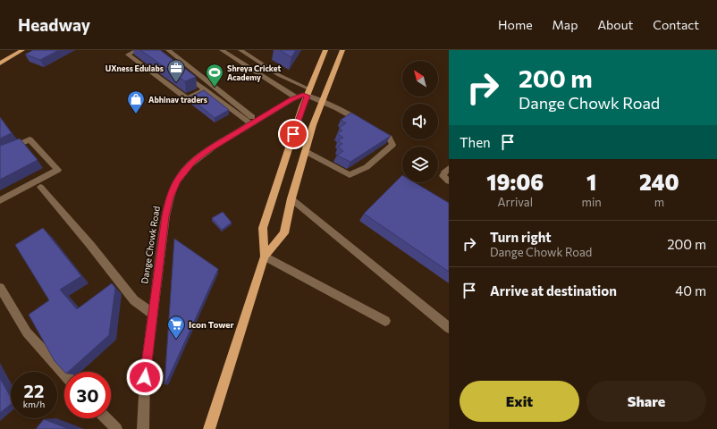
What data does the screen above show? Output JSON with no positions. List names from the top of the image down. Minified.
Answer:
{"streets":{"street":["Dange Chowk Road"]},"places":{"office":["UXness Edulabs"],"sports":["Shreya Cricket Academy"],"shop":["Abhinav traders"],"supermarket":["Icon Tower"]},"north":"top left","page":{"header":"Headway","nav":["Home","Map","About","Contact"],"turn":["200 m","Dange Chowk Road"],"then":"Then","eta":["19:06","Arrival","1","min","240","m"],"list":[{"name":"Turn right","note":"Dange Chowk Road","value":"200 m"},{"name":"Arrive at destination","value":"40 m"}],"speed":"22 km/h","limit":"30","buttons":["Exit","Share"]}}
